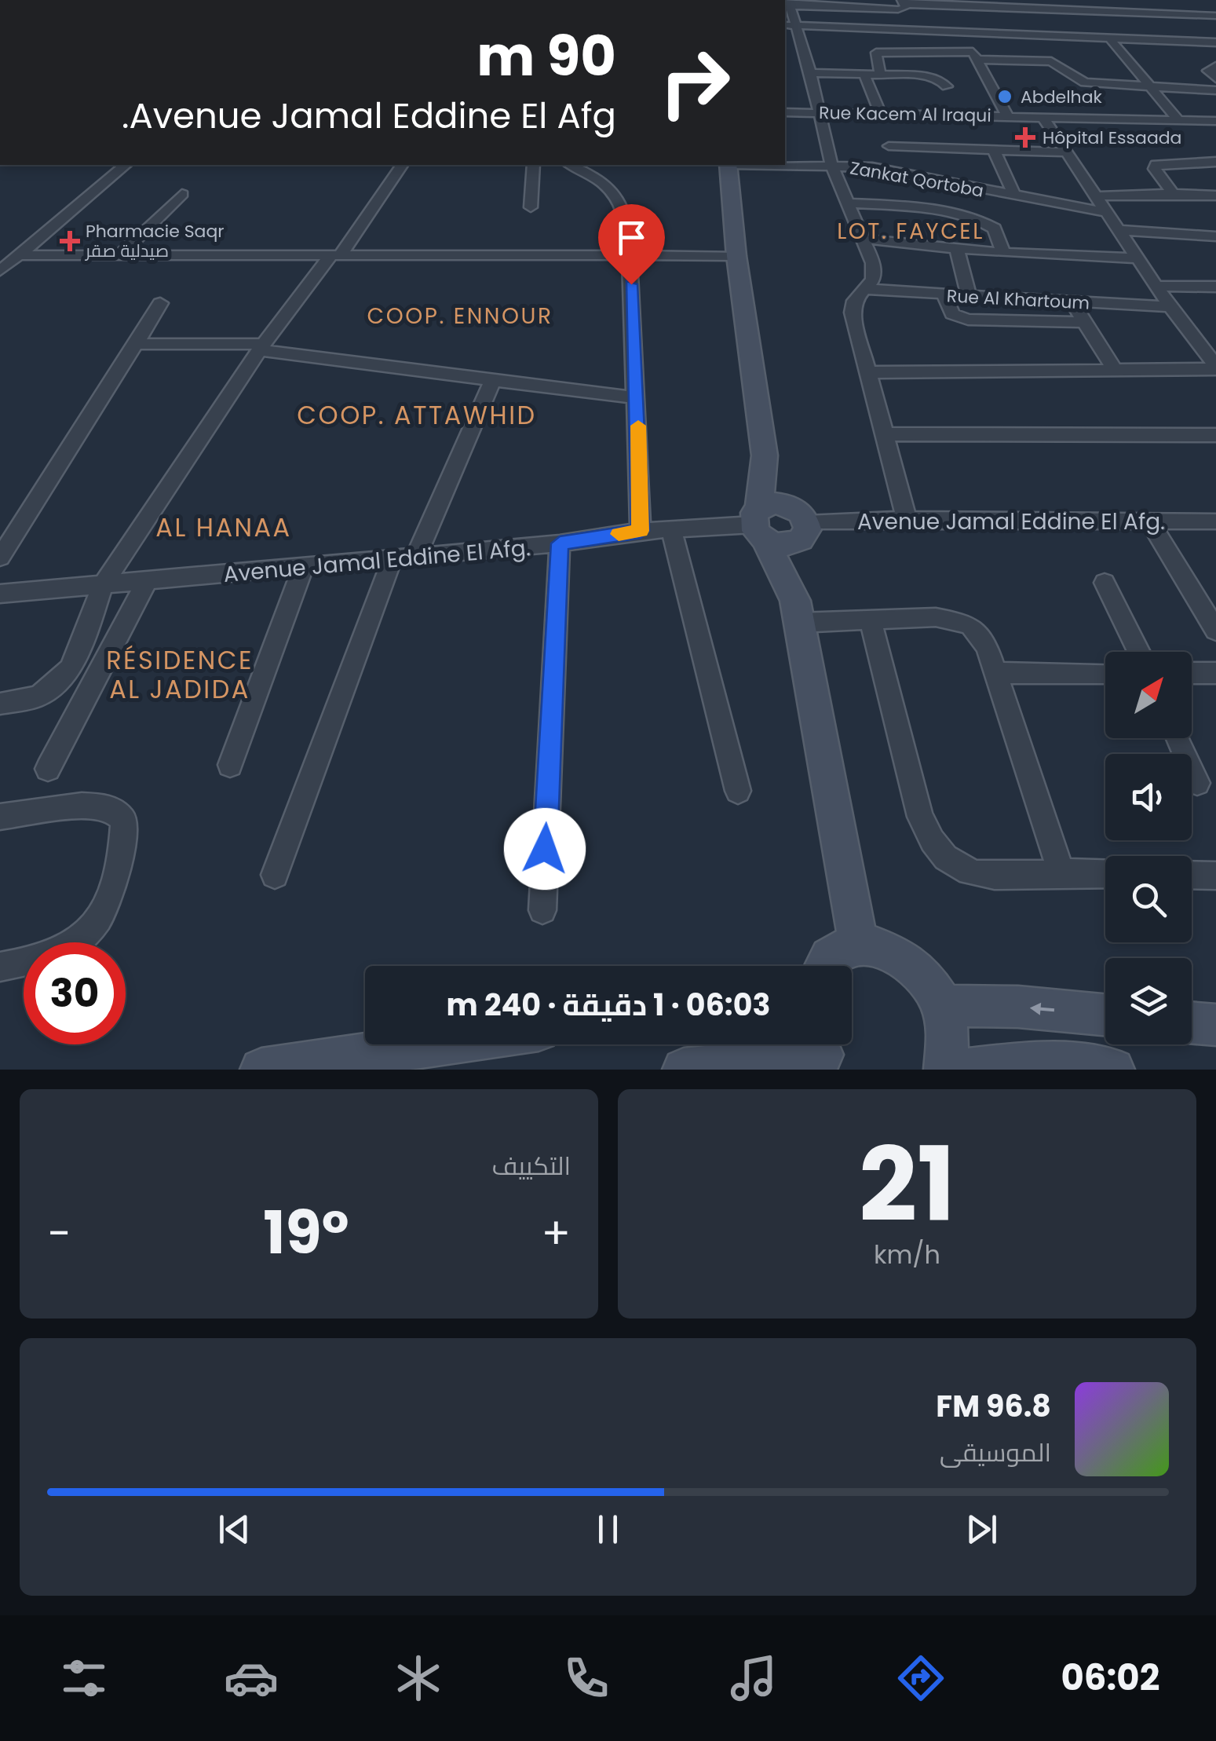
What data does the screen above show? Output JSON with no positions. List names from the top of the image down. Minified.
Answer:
{"streets":{"street":["Rue Kacem Al Iraqui","Zankat Qortoba","Rue Al Khartoum","Avenue Jamal Eddine El Afg."]},"districts":["LOT. FAYCEL","COOP. ENNOUR","COOP. ATTAWHID","AL HANAA","RÉSIDENCE AL JADIDA"],"places":{"other":["Abdelhak"],"health":["Hôpital Essaada","Pharmacie Saqr صيدلية صقر"]},"north":"top right","page":{"turn":["90 m","Avenue Jamal Eddine El Afg."],"limit":"30","trip":"06:03 · 1 دقيقة · 240 m","tile":[["21","km/h"],"التكييف"],"heat":["−","19°","+"],"song":["96.8 FM","الموسيقى"],"tabs":"06:02"}}
